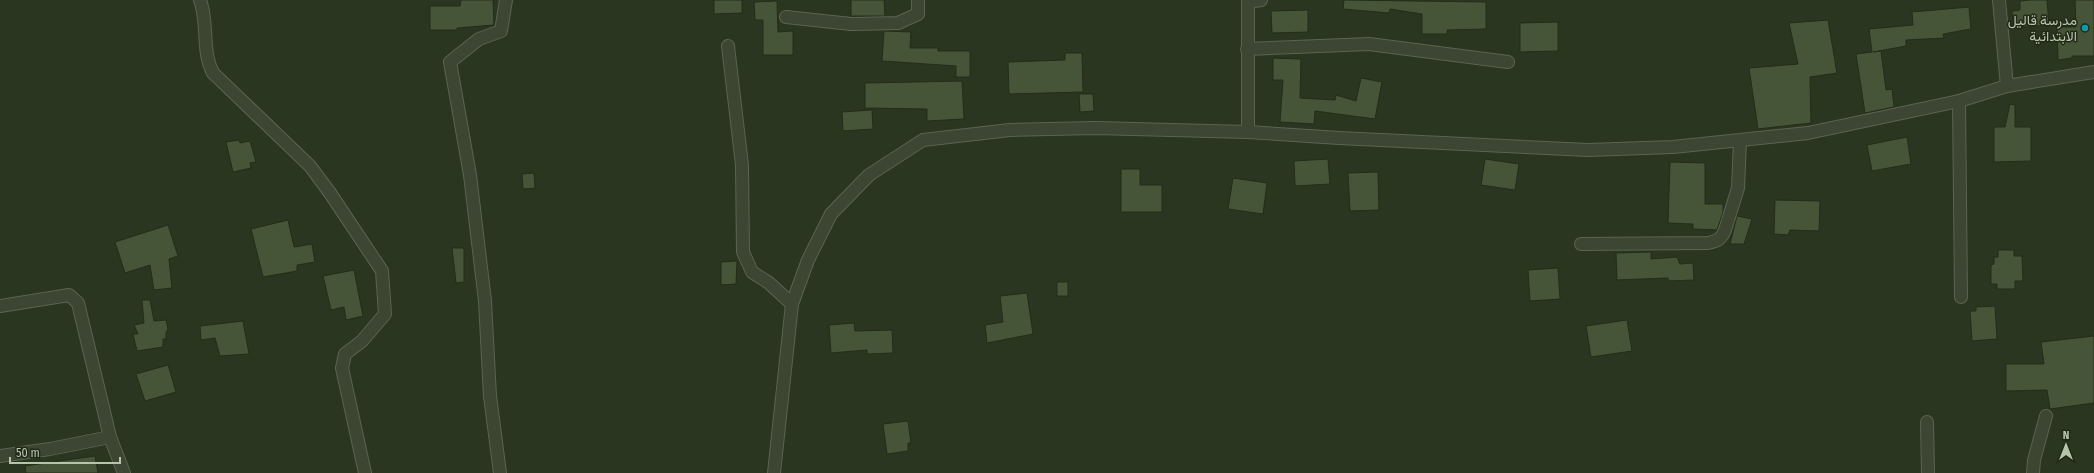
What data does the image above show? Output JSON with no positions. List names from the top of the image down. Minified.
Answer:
{"places":["مدرسة قاليل الابتدائية"],"scale_bar":"50 m","north":"top"}
